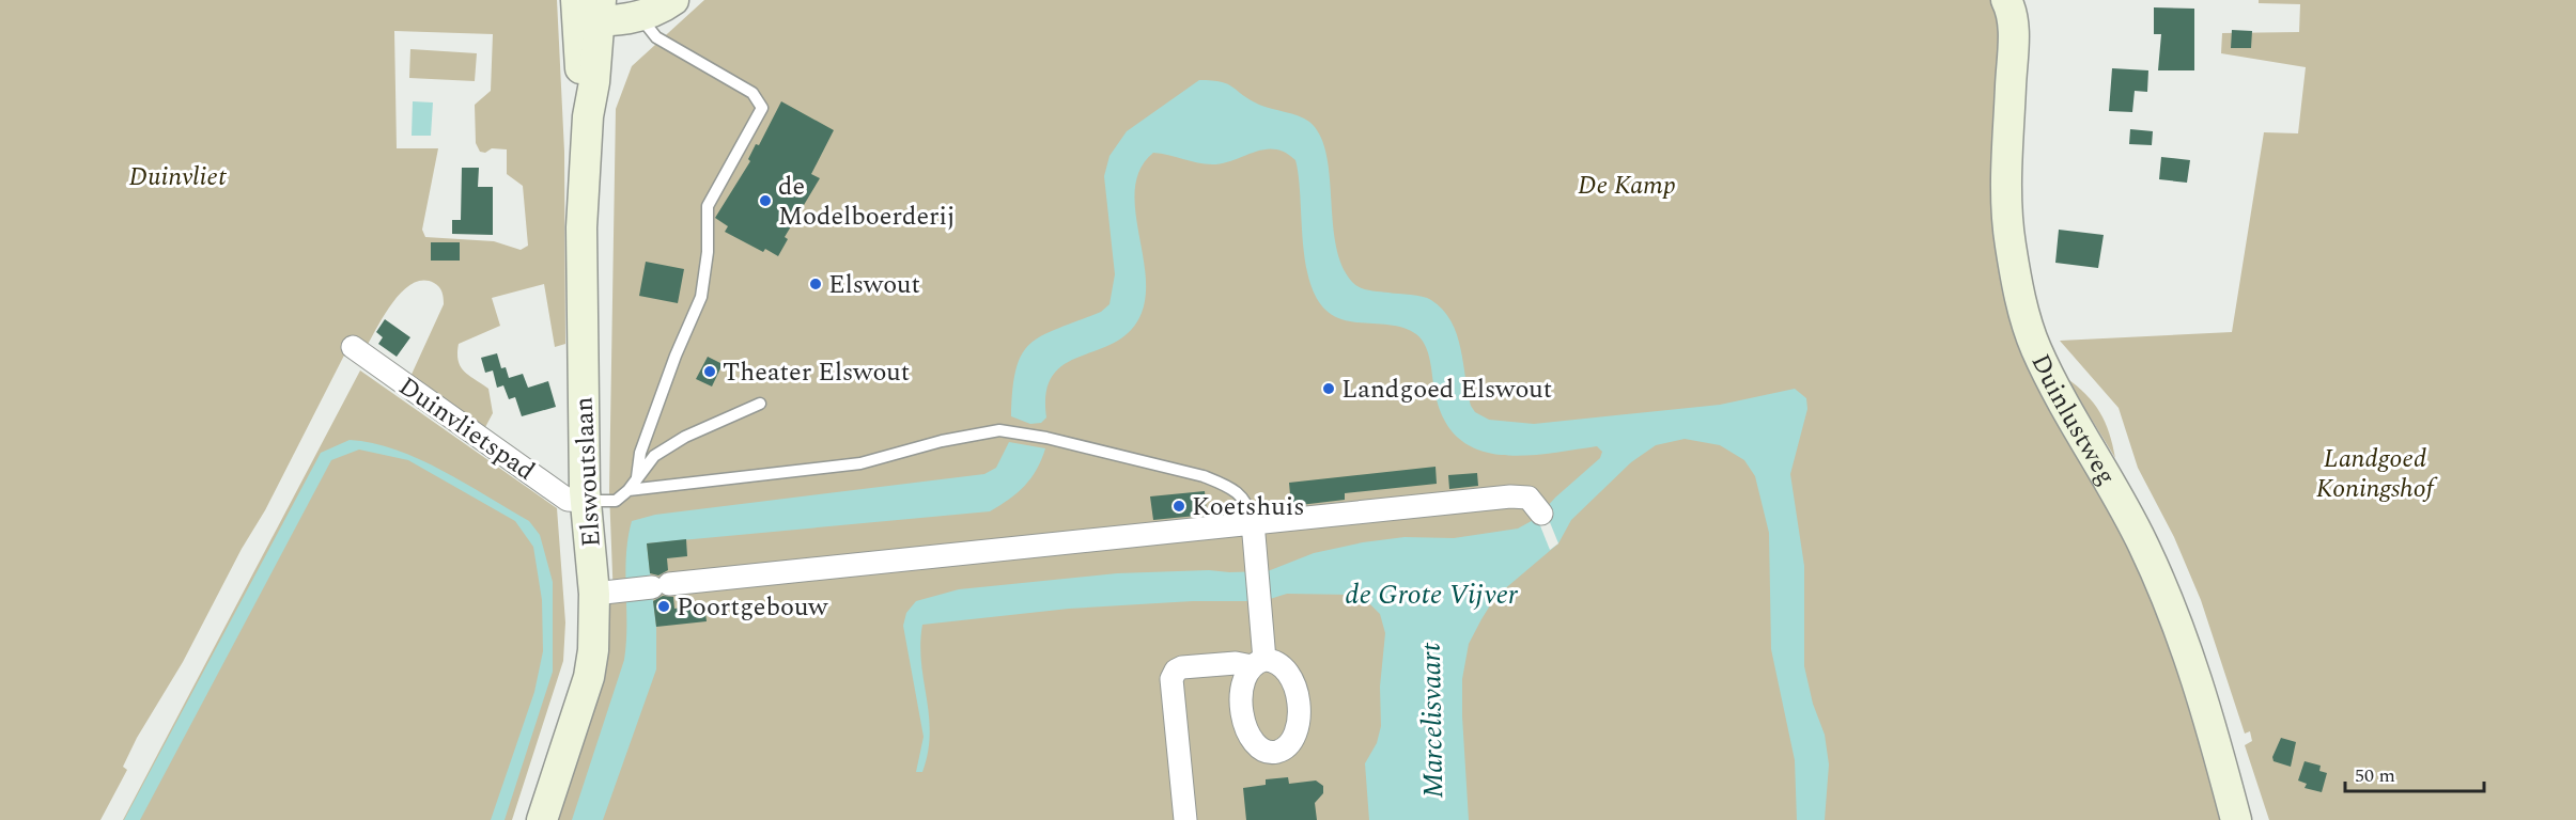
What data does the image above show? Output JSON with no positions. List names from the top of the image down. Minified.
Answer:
{"streets":{"street":["Duinlustweg","Duinvlietspad","Elswoutslaan"]},"crossings":[["Duinvlietspad","Elswoutslaan"]],"water":["de Grote Vijver","Marcelisvaart"],"parks":["Duinvliet","De Kamp","Landgoed Koningshof"],"places":["de Modelboerderij","Elswout","Theater Elswout","Landgoed Elswout","Koetshuis","Poortgebouw"],"scale_bar":"50 m"}
